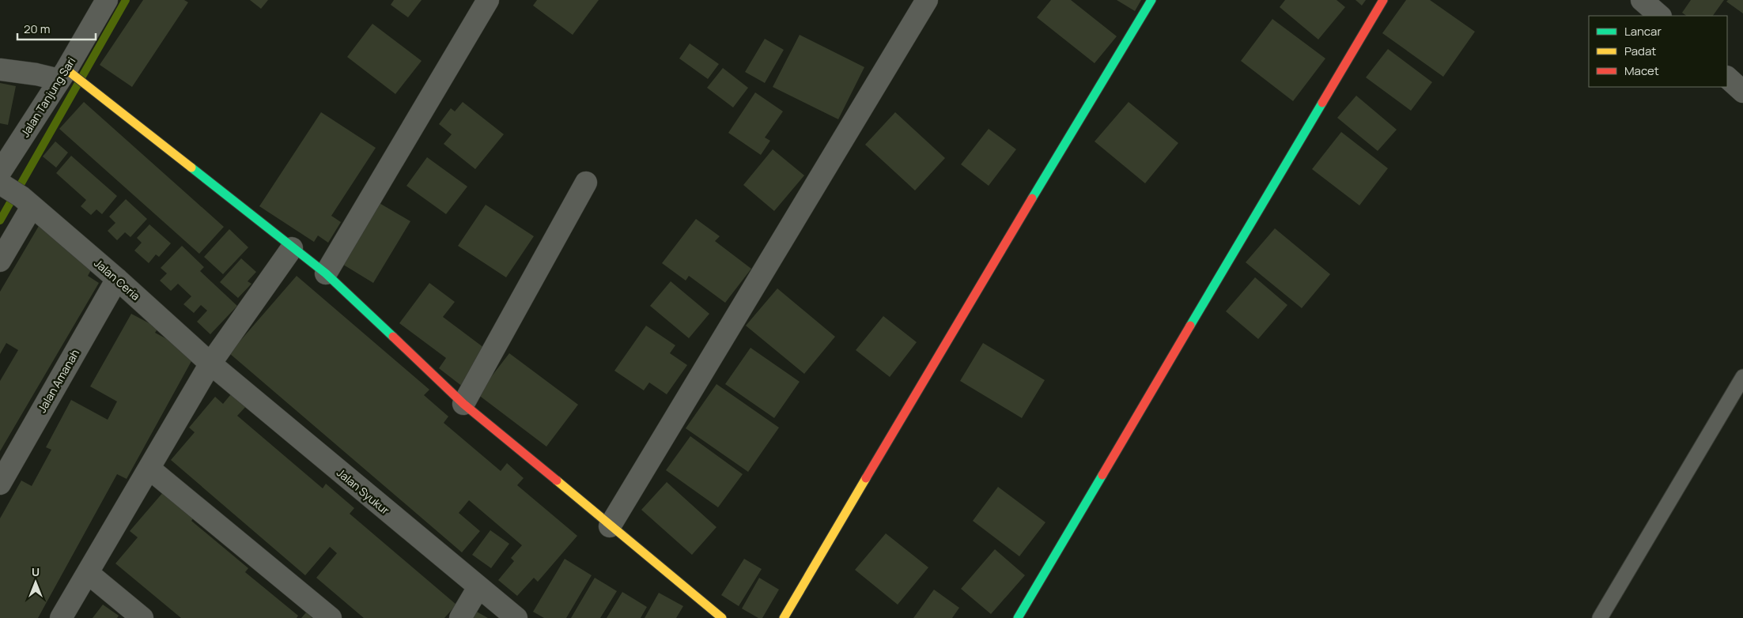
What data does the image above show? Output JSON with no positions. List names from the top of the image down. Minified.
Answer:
{"streets":{"street":["Jalan Tanjung Sari","Jalan Ceria","Jalan Amanah","Jalan Syukur"]},"crossings":[["Jalan Tanjung Sari","Jalan Ceria"],["Jalan Ceria","Jalan Amanah"],["Jalan Ceria","Jalan Syukur"]],"legend":["Lancar","Padat","Macet"],"scale_bar":"20 m","north":"top"}
